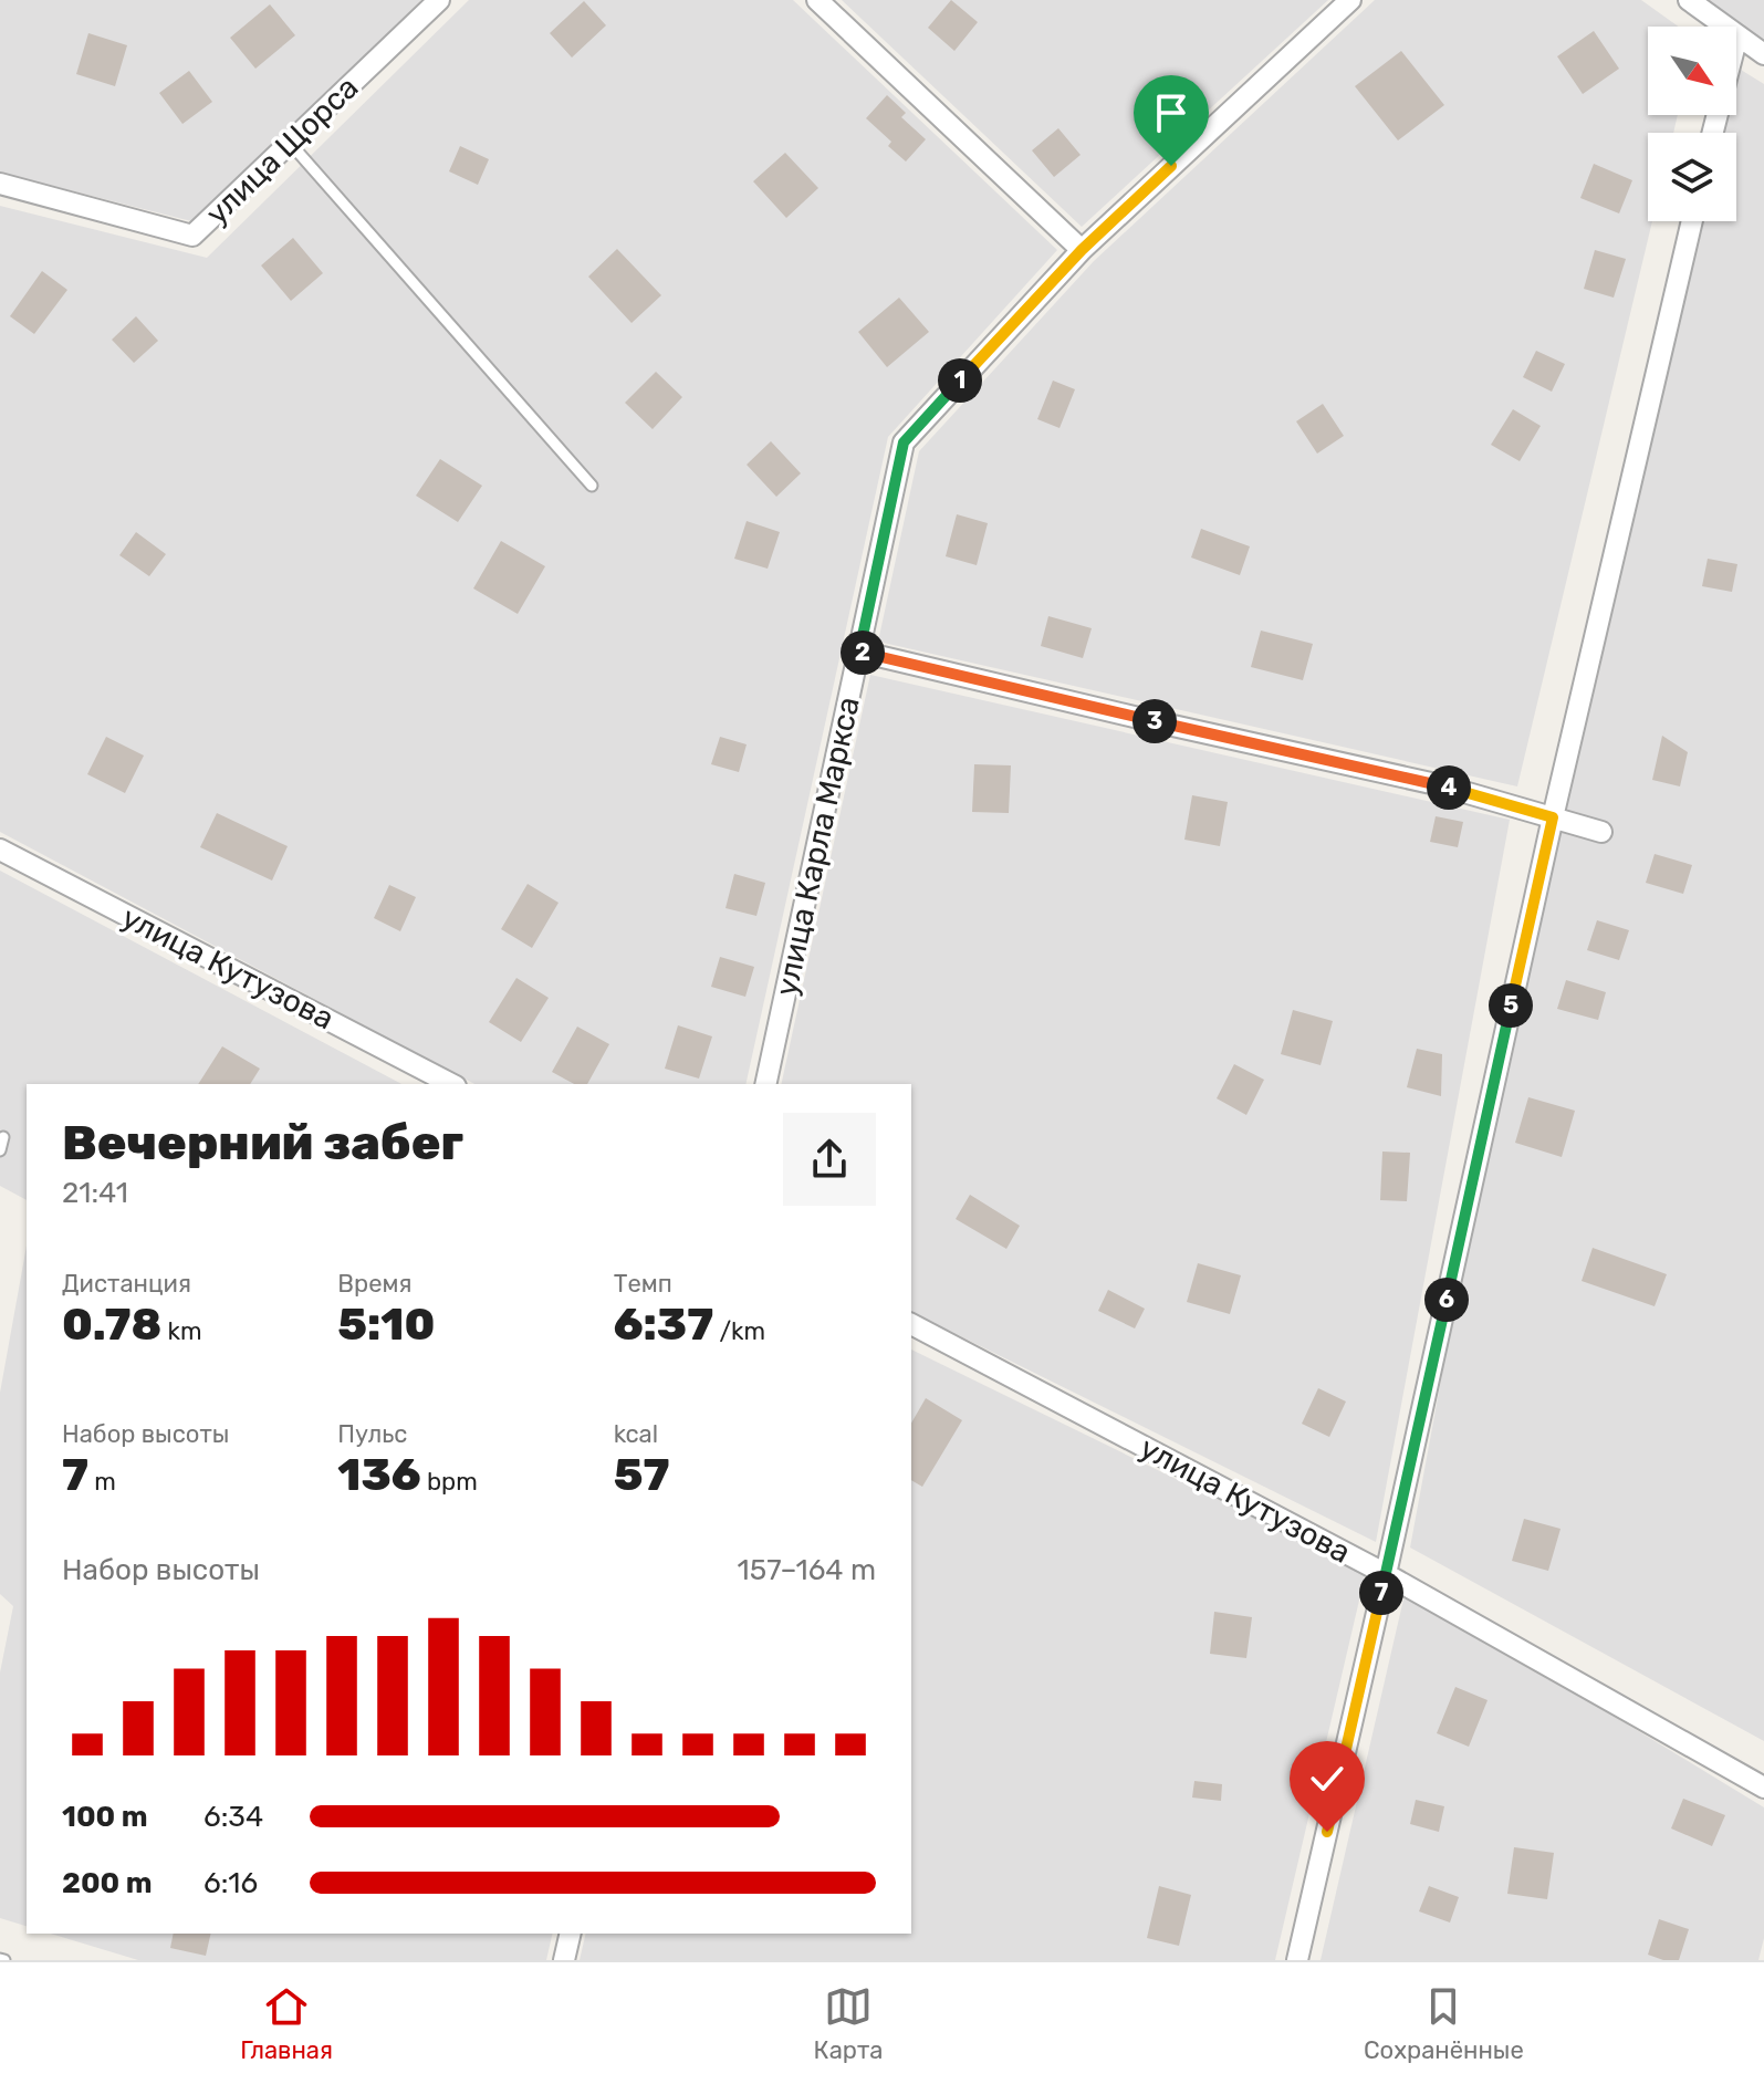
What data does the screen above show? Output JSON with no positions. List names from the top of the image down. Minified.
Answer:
{"streets":{"street":["улица Щорса","улица Карла Маркса","улица Кутузова"]},"north":"bottom right","page":{"pins":["1","2","3","4","5","6","7"],"heading":["Вечерний забег","21:41"],"stats":[["Дистанция","0.78 km"],["Время","5:10"],["Темп","6:37 /km"],["Набор высоты","7 m"],["Пульс","136 bpm"],["kcal","57"]],"chart":["Набор высоты","157–164 m"],"list":[{"name":"100 m","note":"6:34"},{"name":"200 m","note":"6:16"}],"tabs":["Главная","Карта","Сохранённые"]}}
